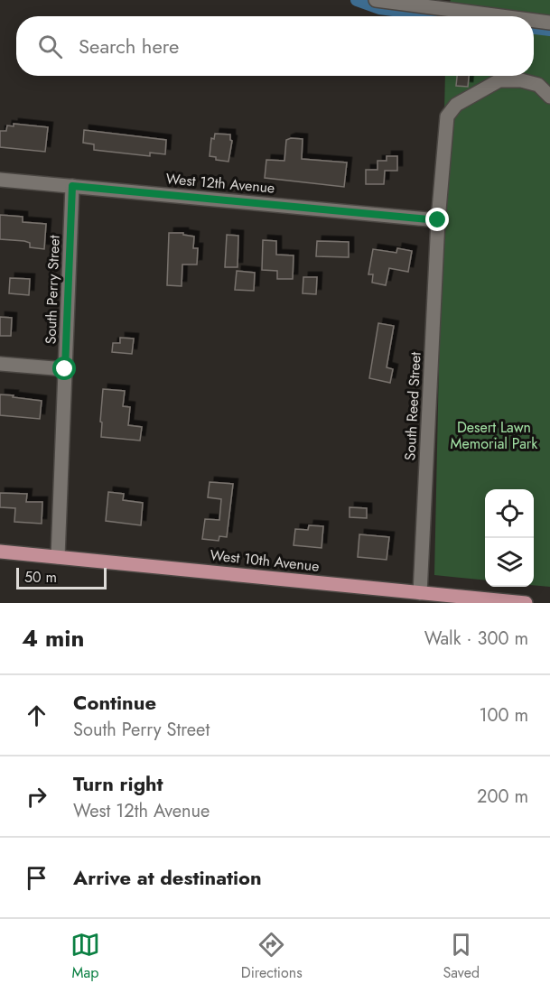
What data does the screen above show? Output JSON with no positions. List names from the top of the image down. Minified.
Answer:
{"streets":{"main road":["West 10th Avenue"],"street":["West 12th Avenue","South Perry Street","South Reed Street"]},"crossings":[["West 12th Avenue","South Perry Street"],["West 12th Avenue","South Reed Street"],["South Perry Street","West 10th Avenue"],["South Reed Street","West 10th Avenue"]],"parks":["Desert Lawn Memorial Park"],"scale_bar":"50 m","page":{"search":"Search here","scale":"50 m","heading":["4 min","Walk · 300 m"],"list":[["Continue","South Perry Street","100 m"],["Turn right","West 12th Avenue","200 m"],"Arrive at destination"],"nav":["Map","Directions","Saved"]}}
